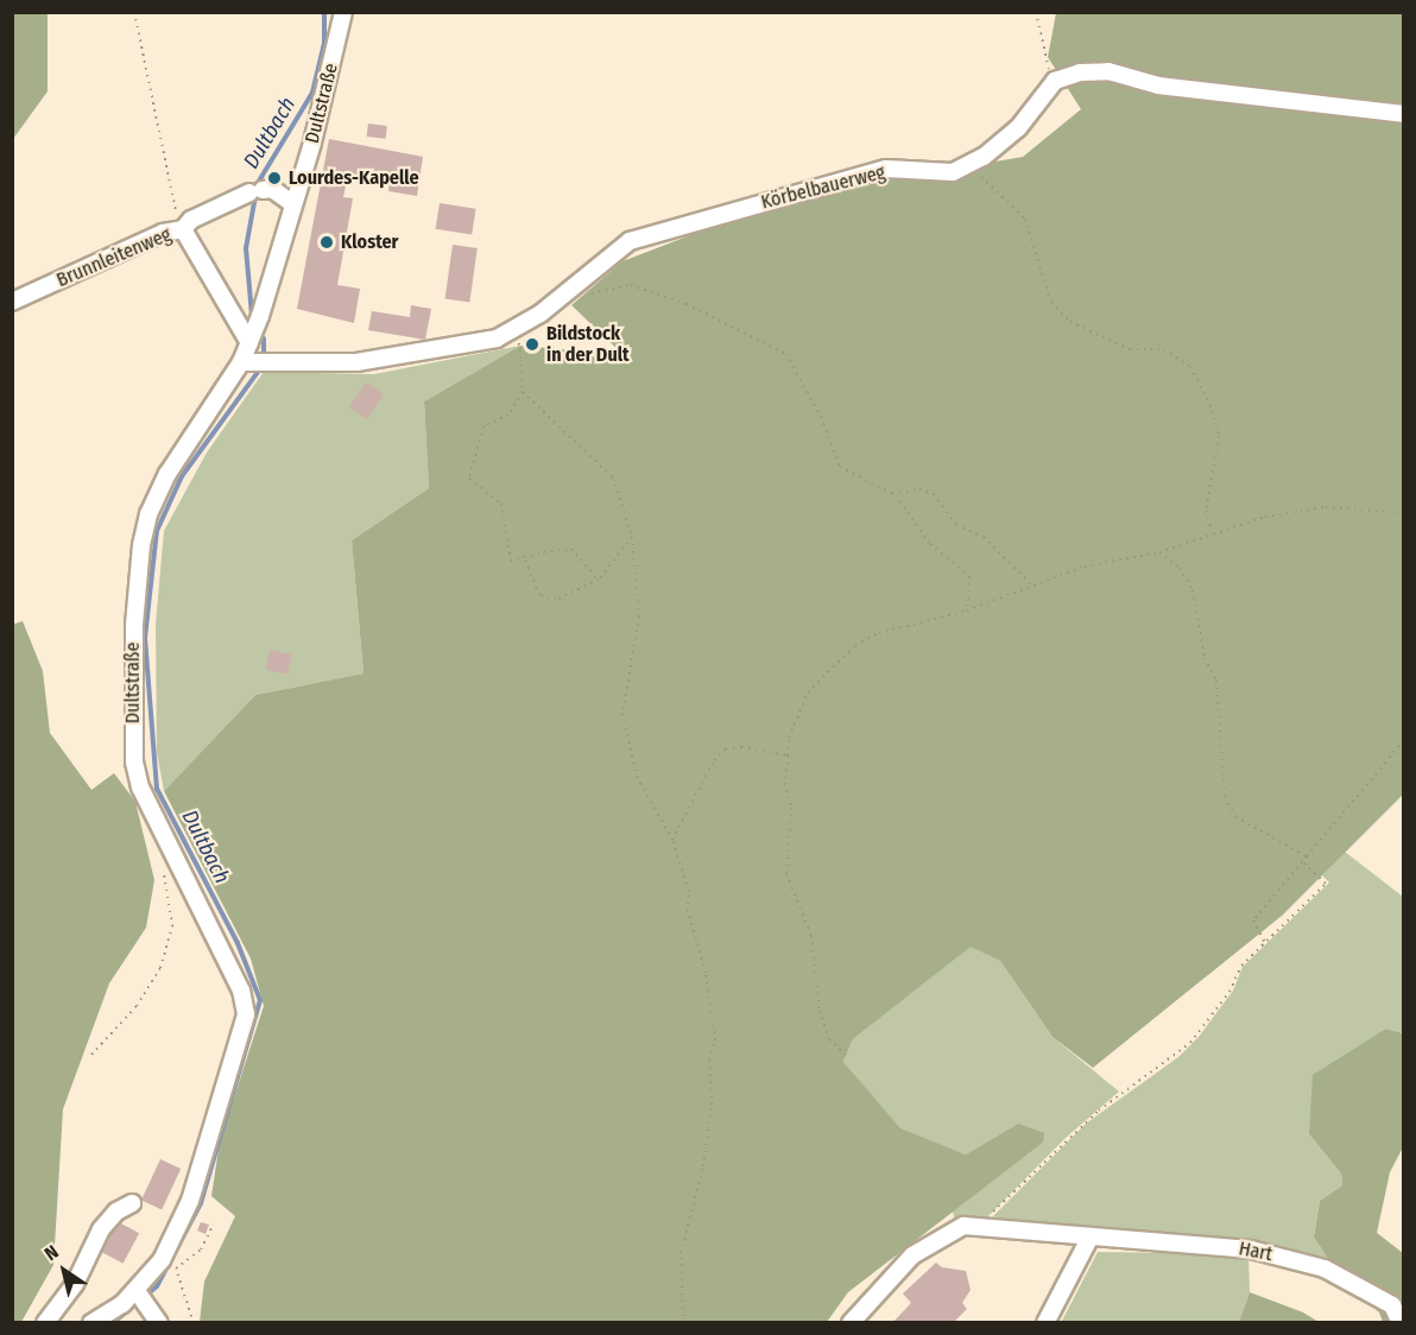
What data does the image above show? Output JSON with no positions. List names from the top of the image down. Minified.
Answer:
{"streets":{"street":["Dultstraße","Körbelbauerweg","Brunnleitenweg","Hart"]},"crossings":[["Dultstraße","Körbelbauerweg"],["Dultstraße","Brunnleitenweg"]],"water":["Dultbach"],"places":["Lourdes-Kapelle","Kloster","Bildstock in der Dult"],"north":"top left"}
